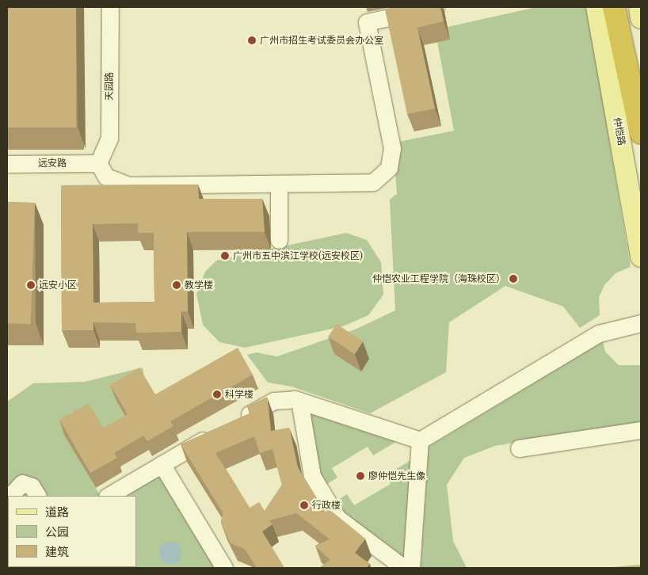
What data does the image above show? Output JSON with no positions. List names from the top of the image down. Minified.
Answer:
{"streets":{"main road":["仲恺路"],"street":["天园路","远安路"]},"crossings":[["天园路","远安路"]],"places":["广州市招生考试委员会办公室","广州市五中滨江学校(远安校区)","仲恺农业工程学院（海珠校区）","远安小区","教学楼","科学楼","廖仲恺先生像","行政楼"],"legend":["道路","公园","建筑"]}
